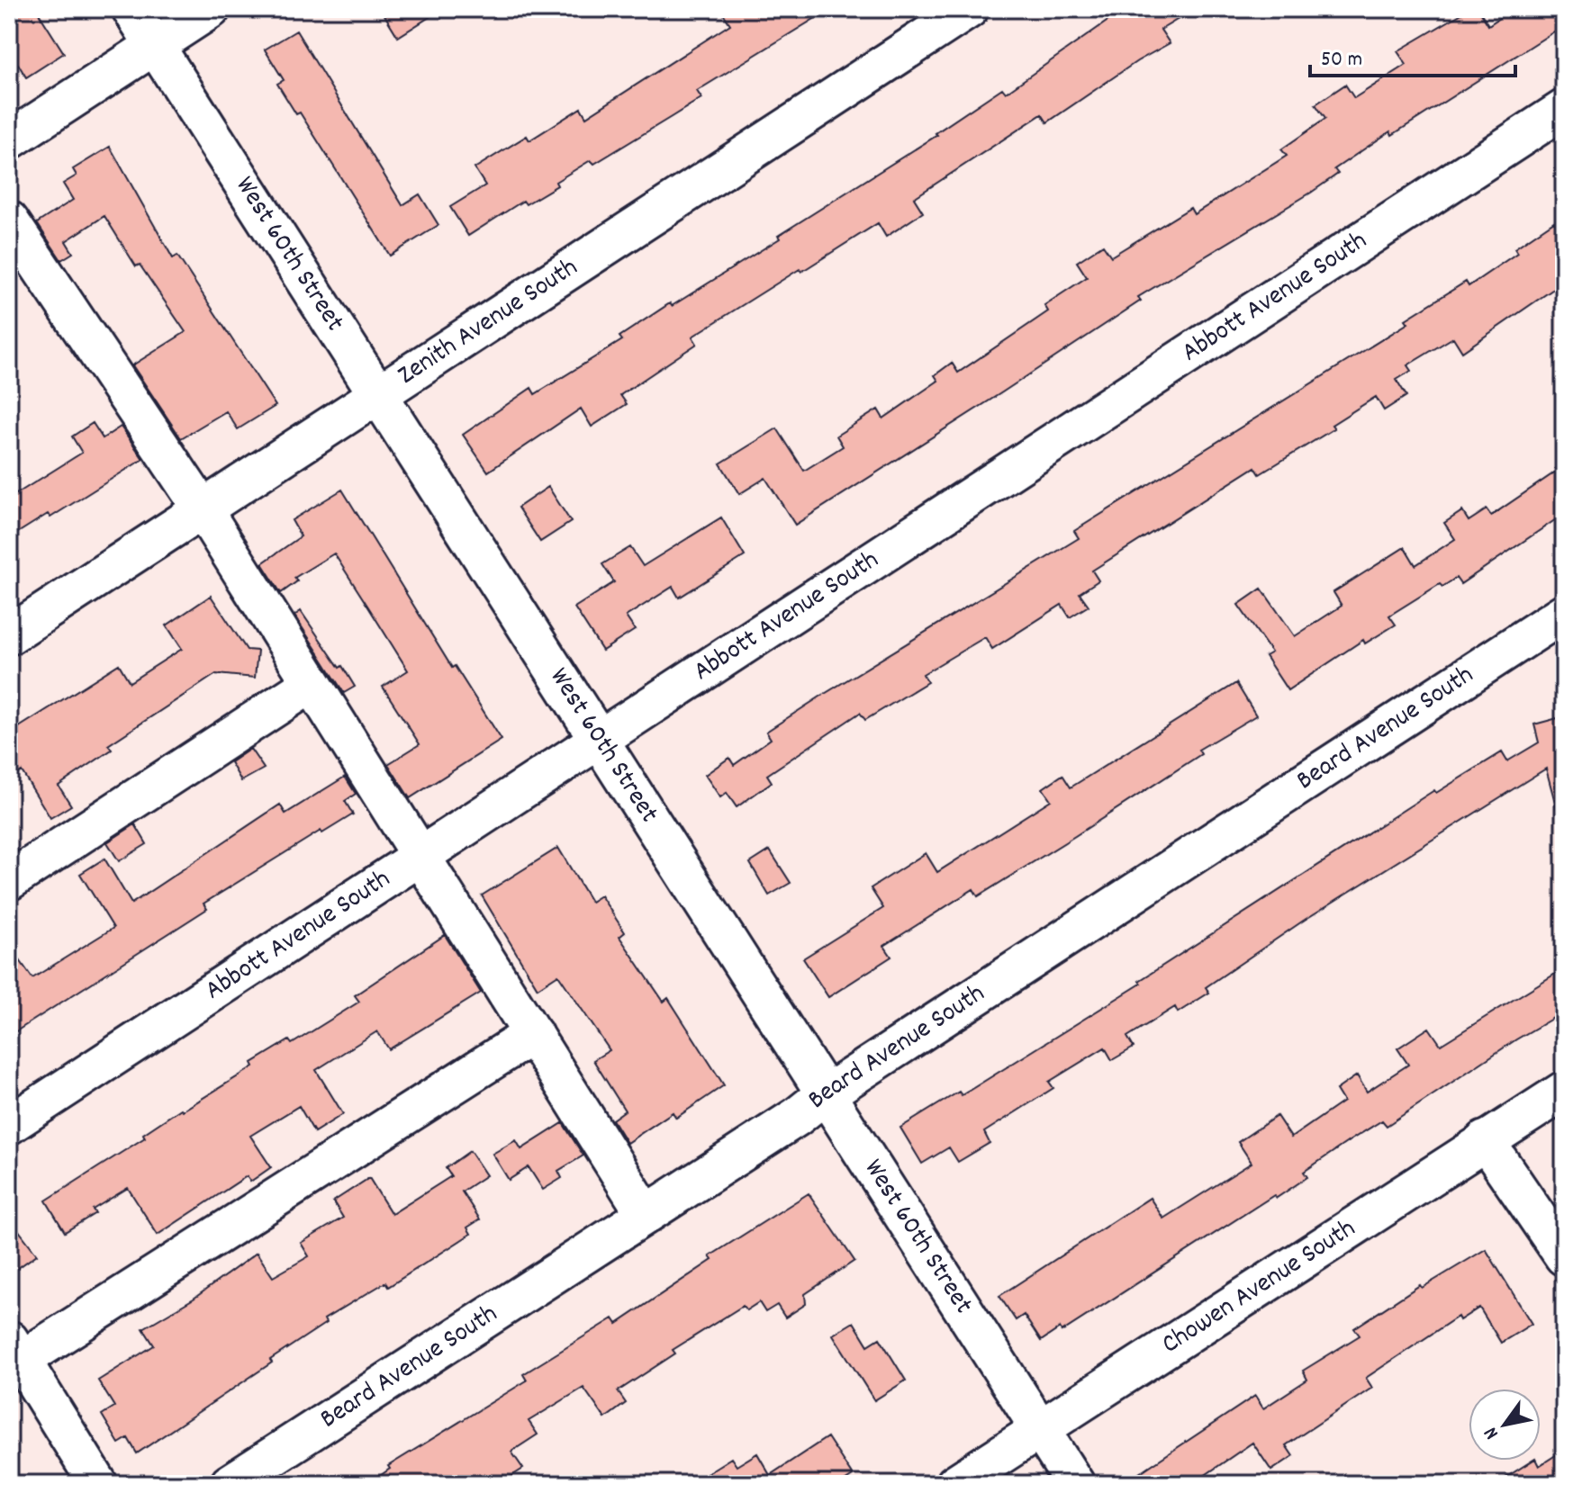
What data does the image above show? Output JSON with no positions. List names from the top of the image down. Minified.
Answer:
{"streets":{"street":["West 60th Street","Abbott Avenue South","Zenith Avenue South","Beard Avenue South","Chowen Avenue South"]},"crossings":[["West 60th Street","Abbott Avenue South"],["West 60th Street","Zenith Avenue South"],["West 60th Street","Beard Avenue South"],["West 60th Street","Chowen Avenue South"]],"scale_bar":"50 m","north":"bottom left"}
